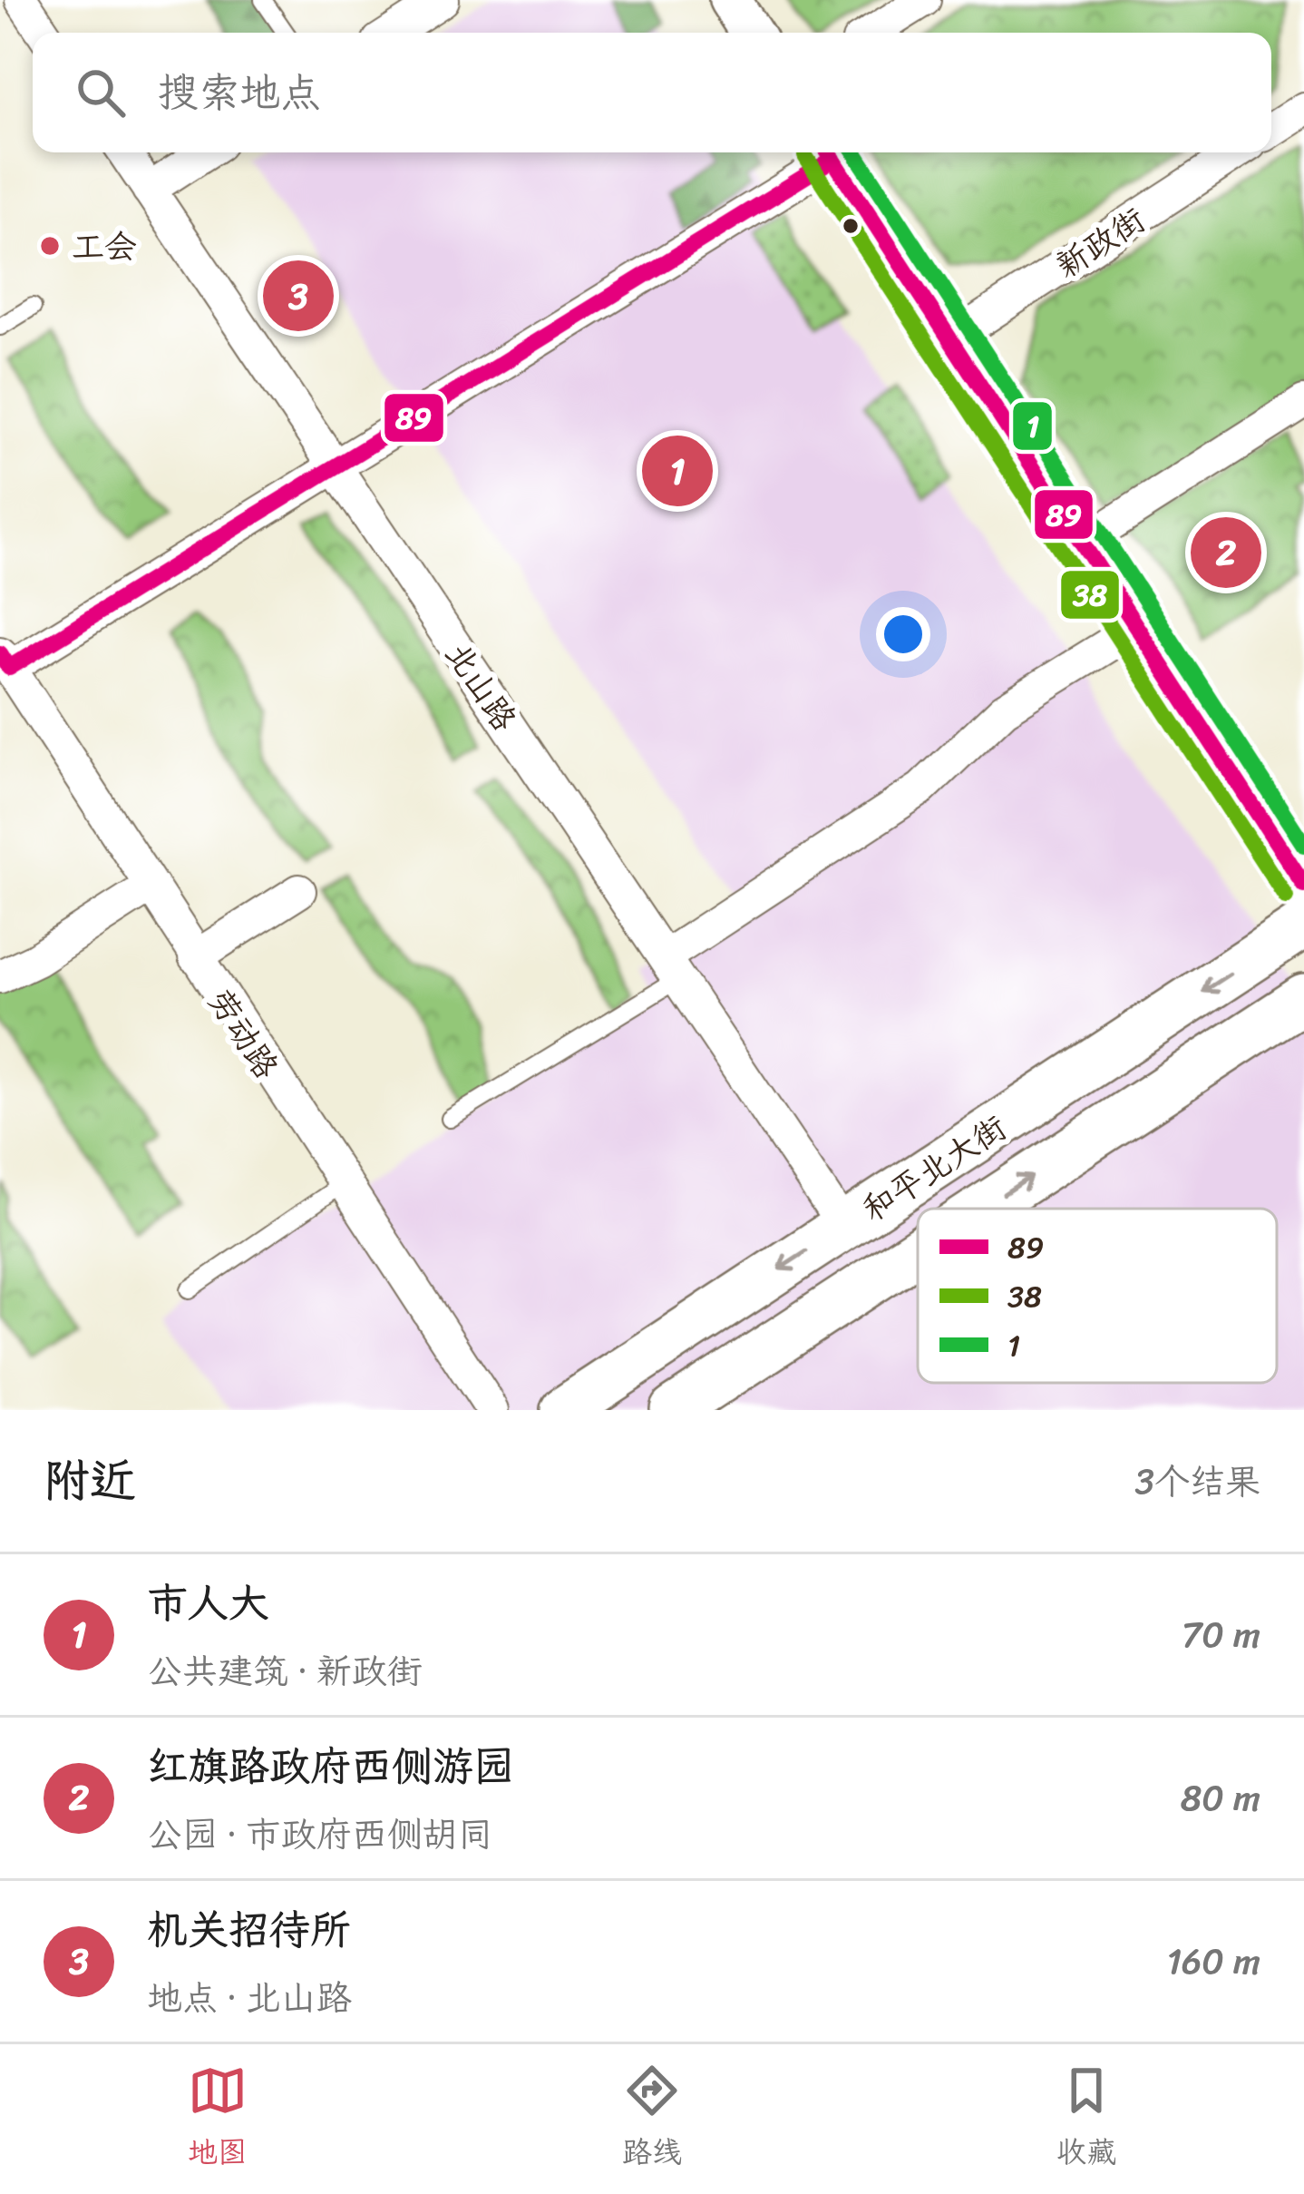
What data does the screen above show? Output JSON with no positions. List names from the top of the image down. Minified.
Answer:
{"streets":{"main road":["和平北大街"],"street":["新政街","北山路","劳动路"]},"crossings":[["北山路","和平北大街"]],"places":["工会"],"lines":["transit line 89","transit line 1","transit line 38"],"legend":["89","38","1"],"page":{"search":"搜索地点","pins":["3","1","2"],"heading":["附近","3个结果"],"list":[{"mark":"1","name":"市人大","note":"公共建筑 · 新政街","value":"70 m"},{"mark":"2","name":"红旗路政府西侧游园","note":"公园 · 市政府西侧胡同","value":"80 m"},{"mark":"3","name":"机关招待所","note":"地点 · 北山路","value":"160 m"}],"nav":["地图","路线","收藏"]}}
